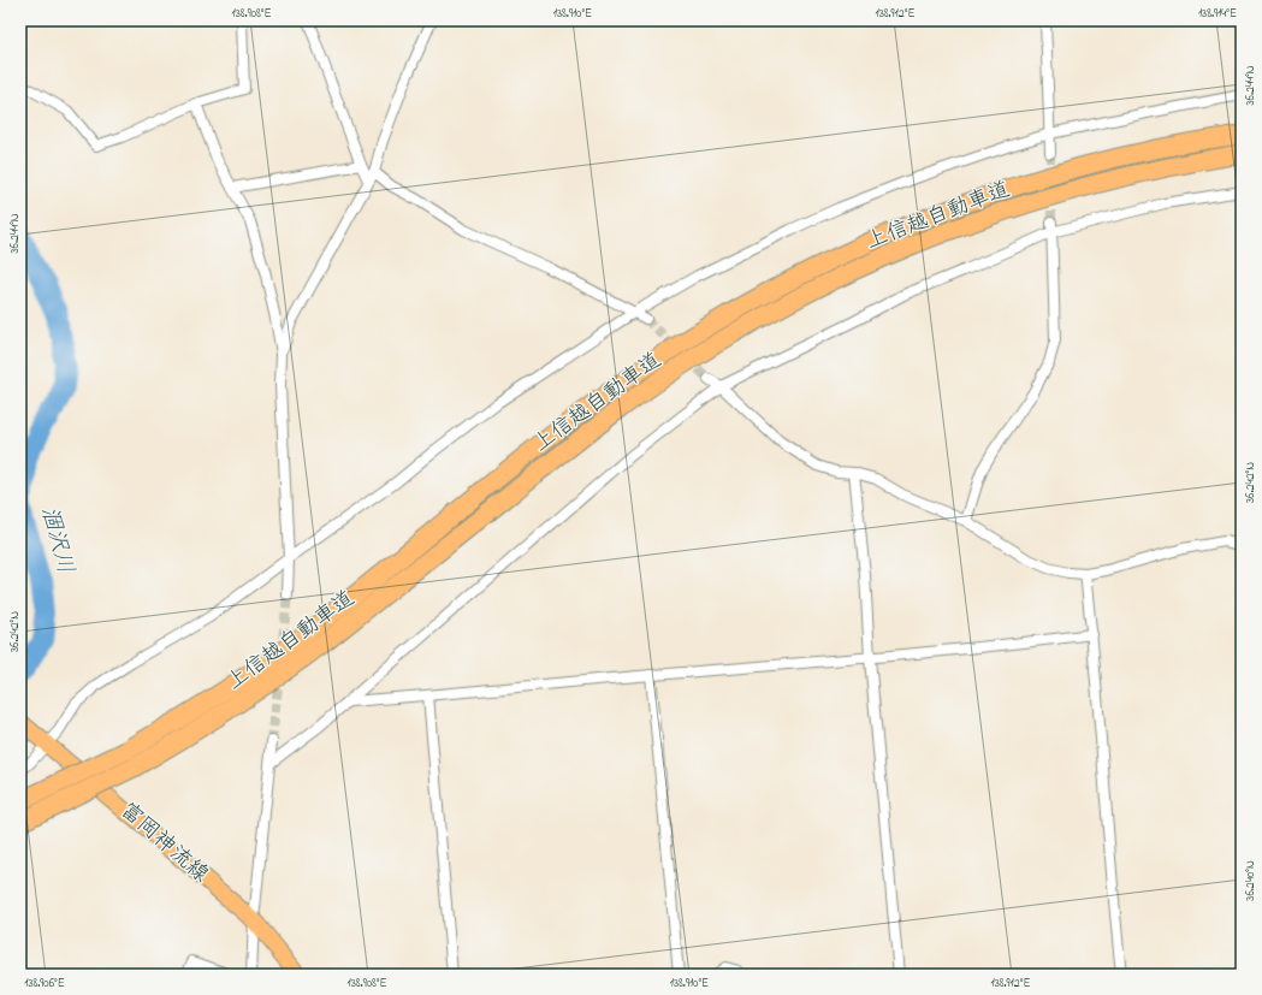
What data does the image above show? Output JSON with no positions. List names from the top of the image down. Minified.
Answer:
{"streets":{"highway":["上信越自動車道"],"main road":["富岡神流線"]},"water":["涸沢川"],"coordinates":["138.908°E","138.910°E","138.912°E","138.914°E","36.244°N","36.242°N","36.240°N","138.906°E"]}
